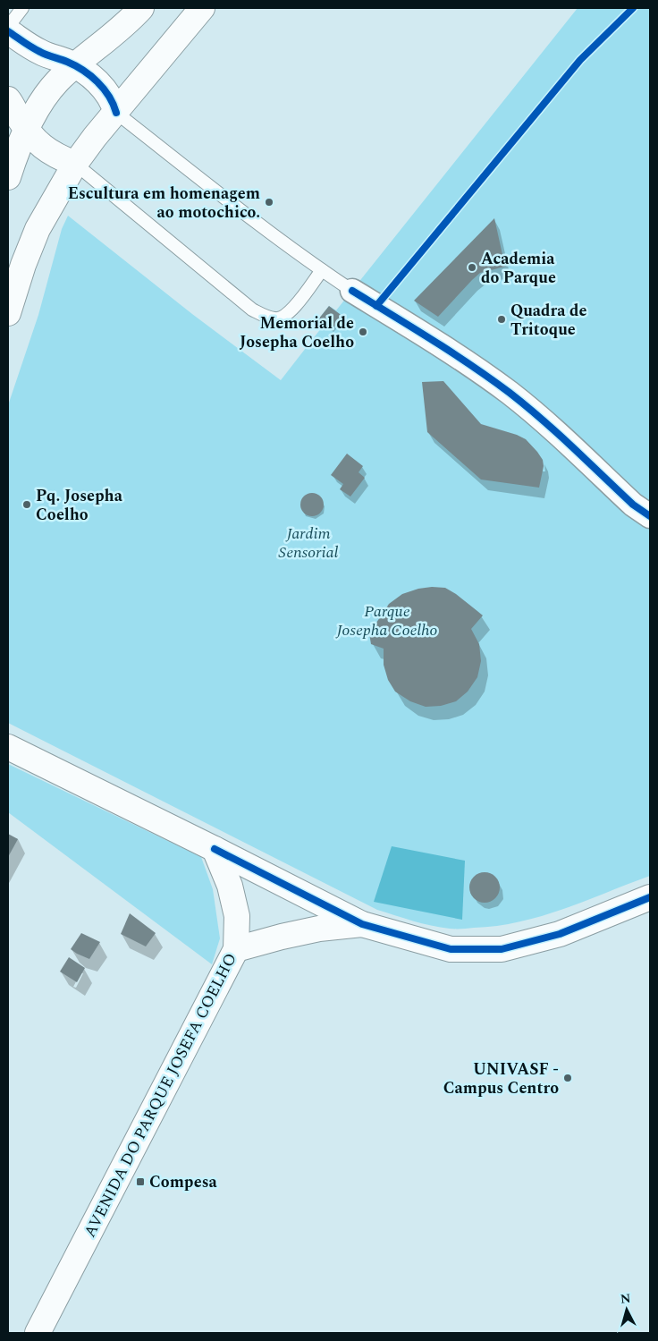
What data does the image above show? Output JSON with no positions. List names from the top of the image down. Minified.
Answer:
{"streets":{"main road":["AVENIDA DO PARQUE JOSEFA COELHO"]},"parks":["Jardim Sensorial","Parque Josepha Coelho"],"places":{"other":["Escultura em homenagem ao motochico.","Academia do Parque","Quadra de Tritoque","Memorial de Josepha Coelho","Pq. Josepha Coelho","UNIVASF - Campus Centro"],"transit":["Compesa"]},"north":"top"}
